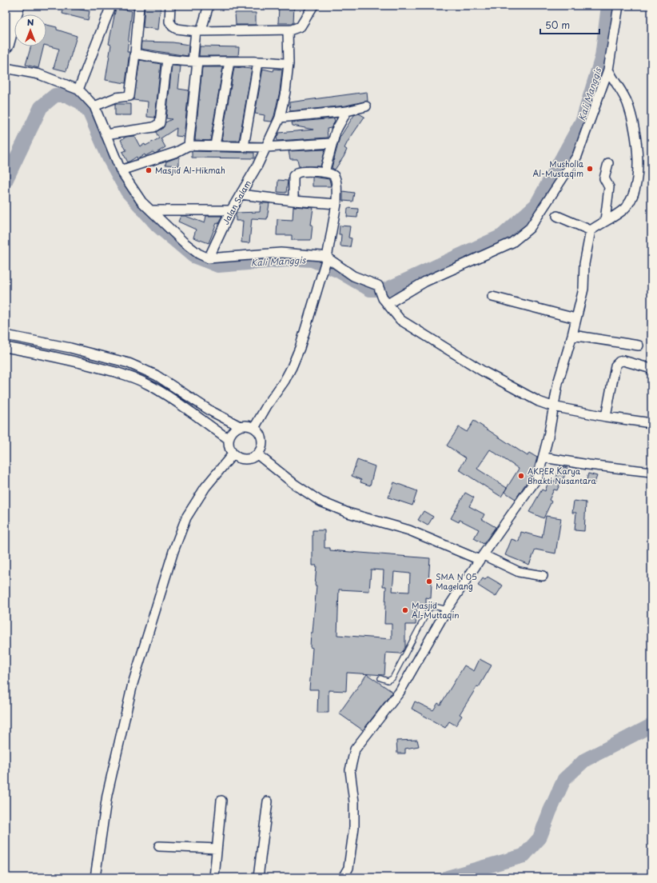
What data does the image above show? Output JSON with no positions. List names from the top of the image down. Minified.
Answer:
{"streets":{"street":["Jalan Salam"]},"water":["Kali Manggis"],"places":["Musholla Al-Mustaqim","Masjid Al-Hikmah","AKPER Karya Bhakti Nusantara","SMA N 05 Magelang","Masjid Al-Muttaqin"],"scale_bar":"50 m","north":"top"}
